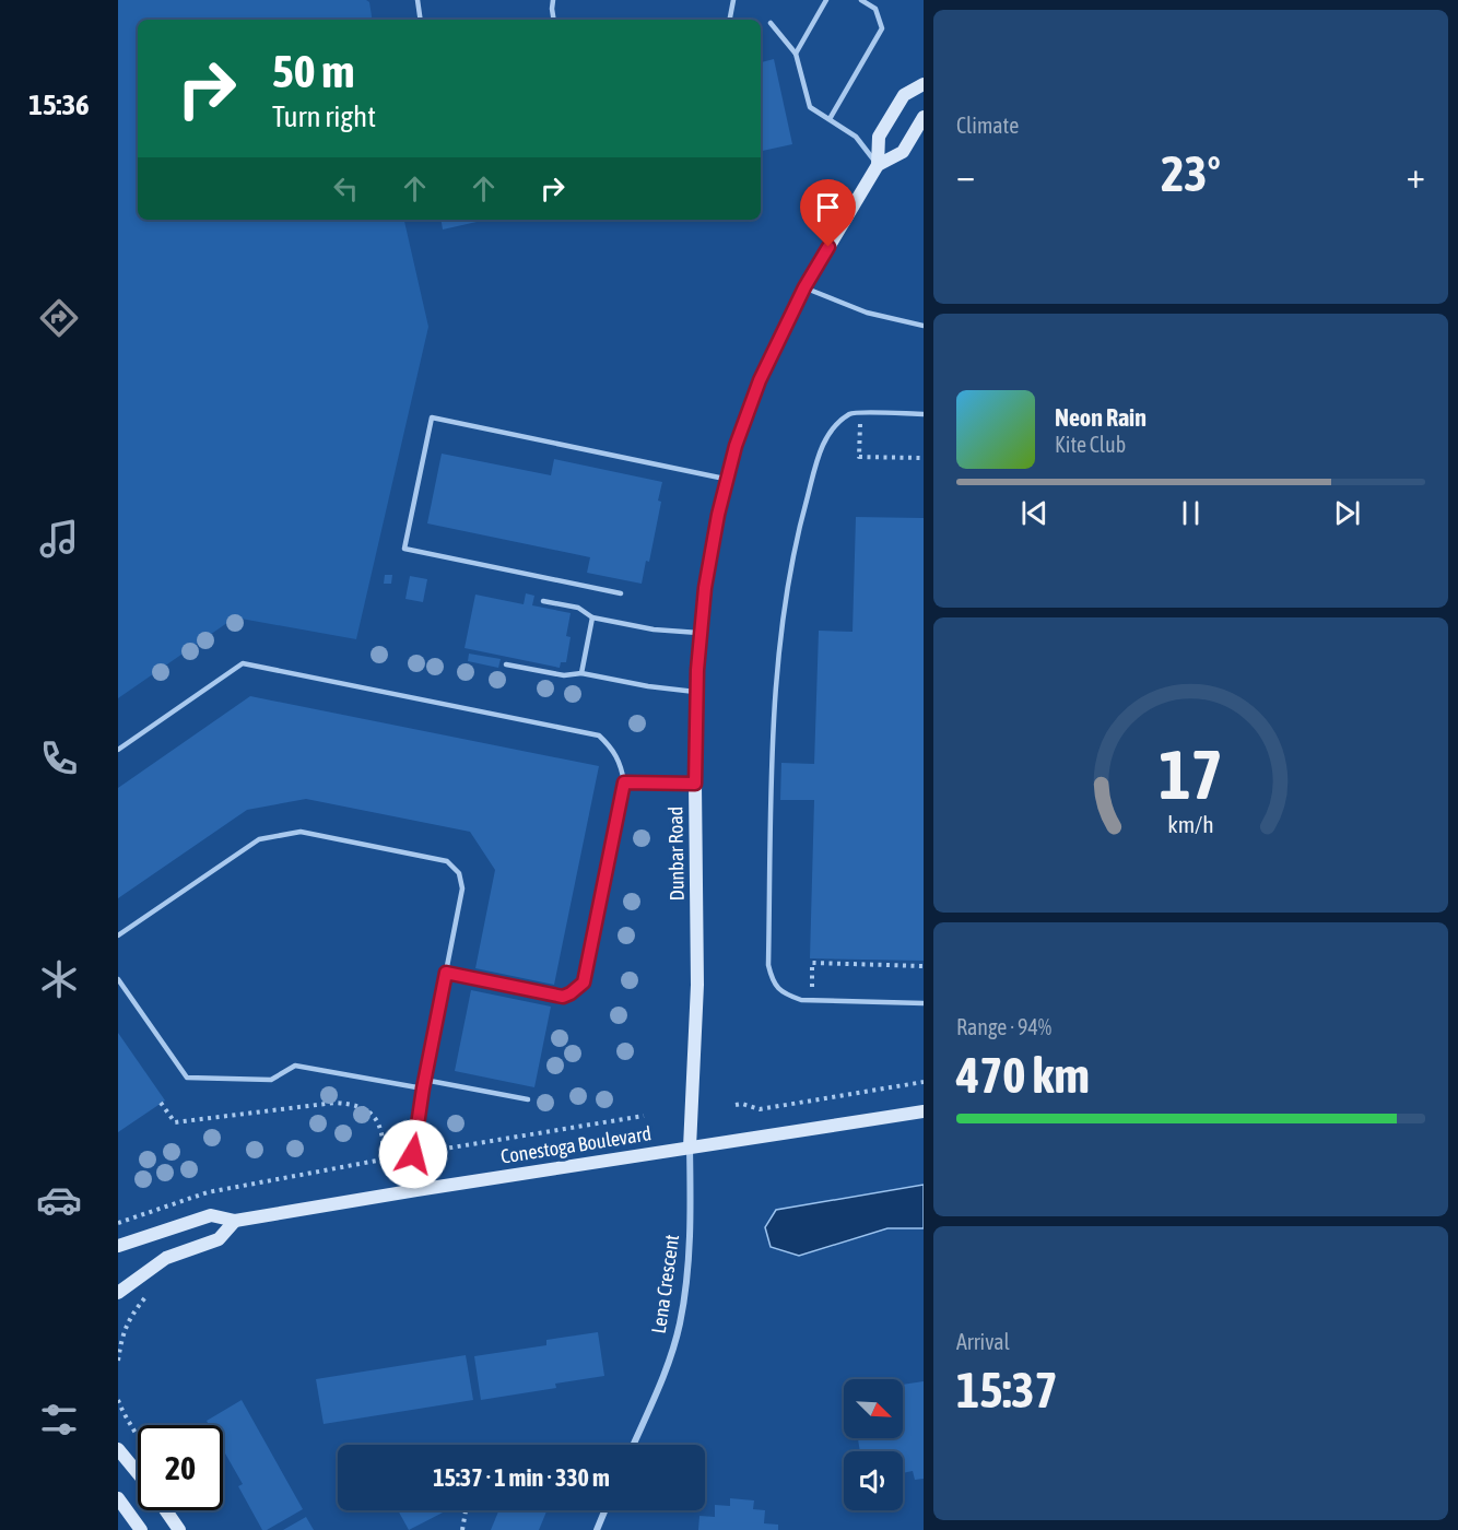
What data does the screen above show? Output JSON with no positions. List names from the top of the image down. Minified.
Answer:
{"streets":{"street":["Dunbar Road","Conestoga Boulevard","Lena Crescent"]},"crossings":[["Dunbar Road","Conestoga Boulevard"],["Dunbar Road","Lena Crescent"],["Conestoga Boulevard","Lena Crescent"]],"north":"bottom right","page":{"tabs":"15:36","tile":["Climate",["Range · 94%","470 km"],["Arrival","15:37"]],"turn":["50 m","Turn right"],"heat":["−","23°","+"],"song":["Neon Rain","Kite Club"],"limit":"20","trip":"15:37 · 1 min · 330 m","gauge":["17","km/h"]}}
